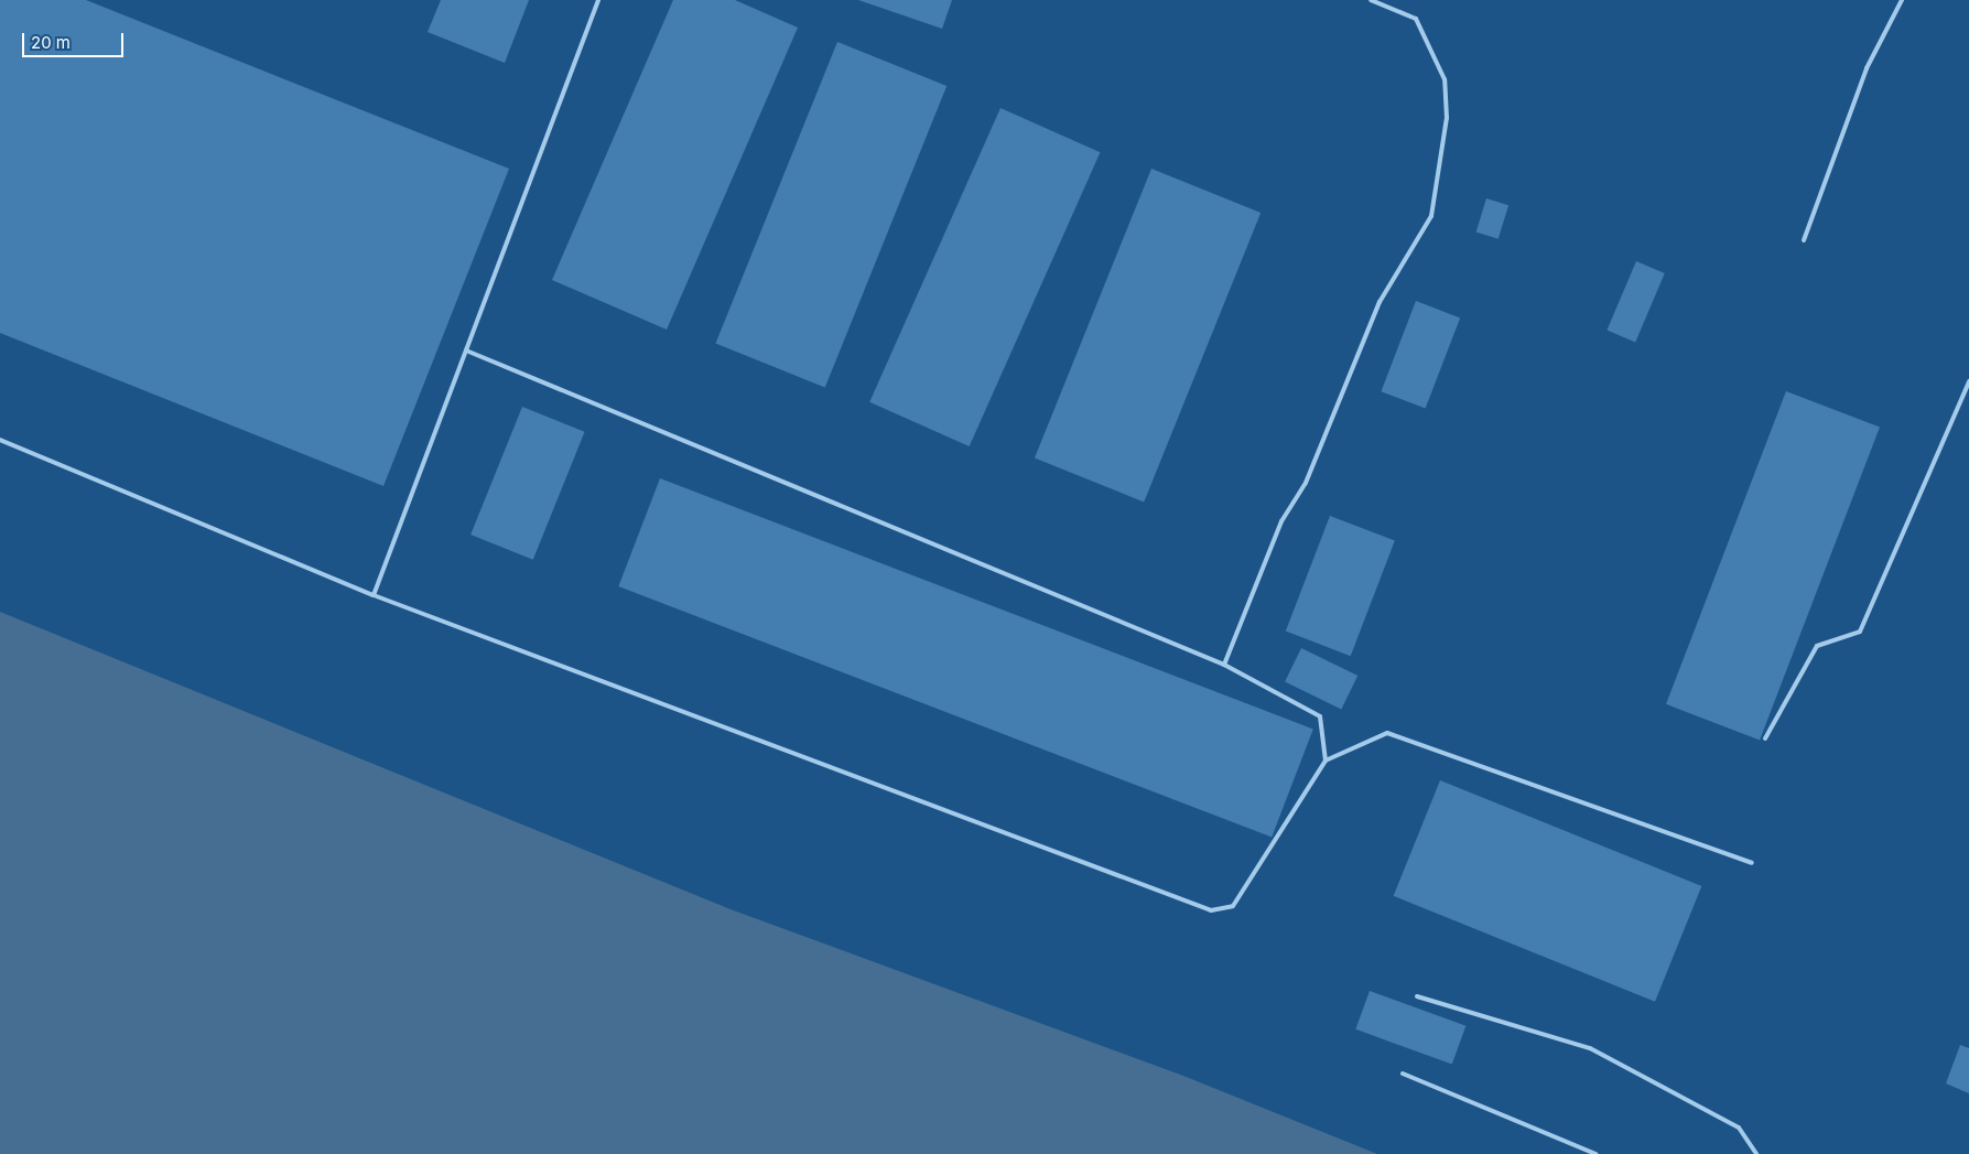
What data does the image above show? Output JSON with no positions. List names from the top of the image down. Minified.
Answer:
{"scale_bar":"20 m"}
